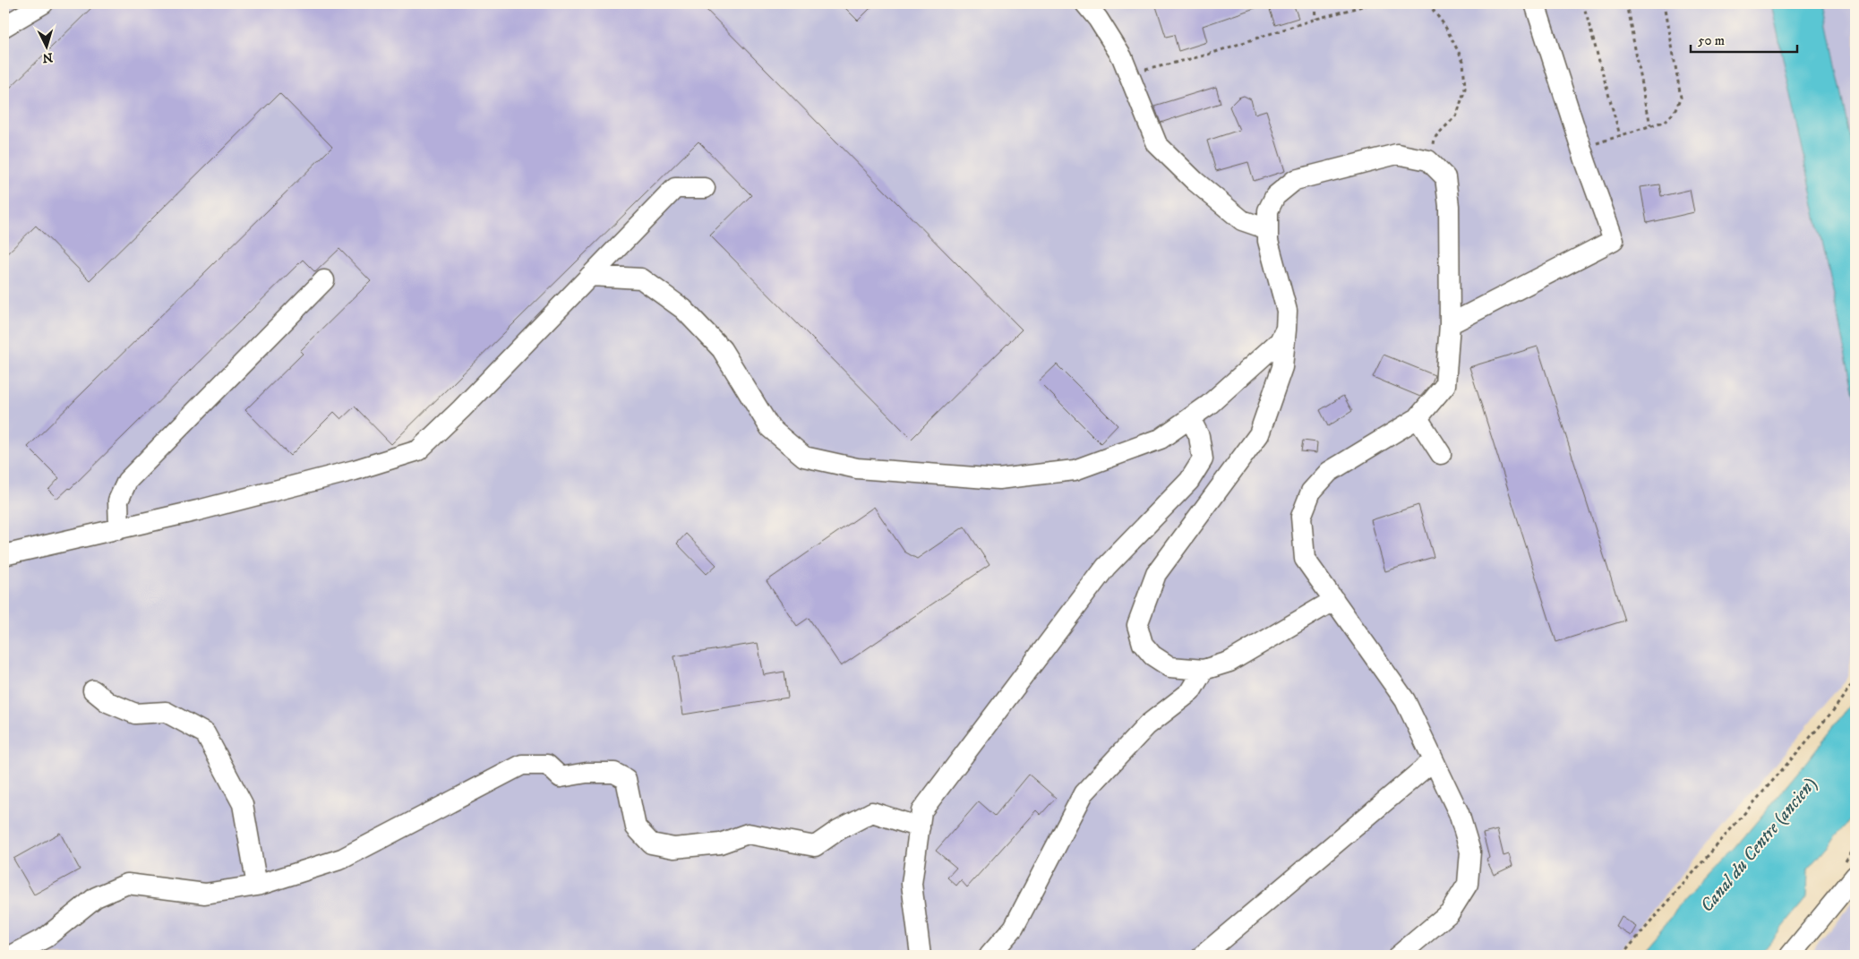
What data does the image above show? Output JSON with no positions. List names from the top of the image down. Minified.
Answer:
{"water":["Canal du Centre (ancien)"],"scale_bar":"50 m","north":"bottom"}
